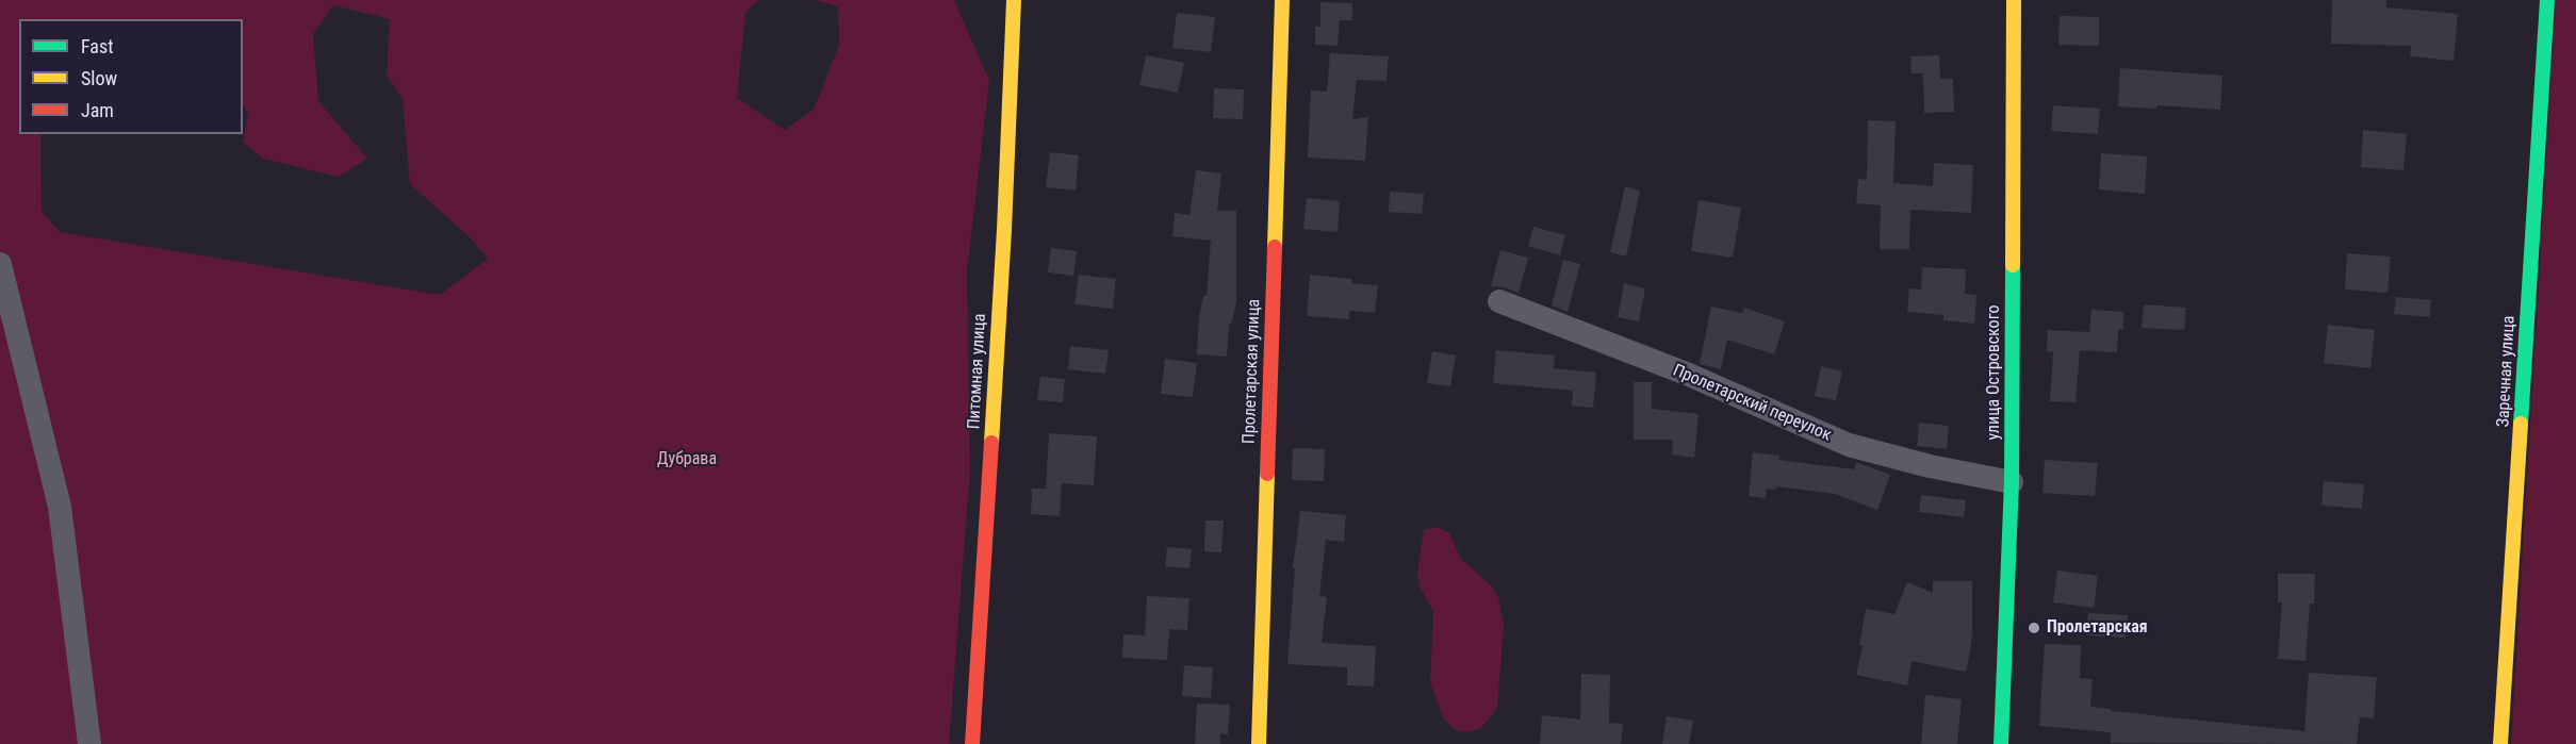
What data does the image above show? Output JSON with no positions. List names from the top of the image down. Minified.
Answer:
{"streets":{"street":["Питомная улица","Пролетарская улица","Заречная улица","улица Островского","Пролетарский переулок"]},"crossings":[["улица Островского","Пролетарский переулок"]],"parks":["Дубрава"],"places":["Пролетарская"],"legend":["Fast","Slow","Jam"]}
